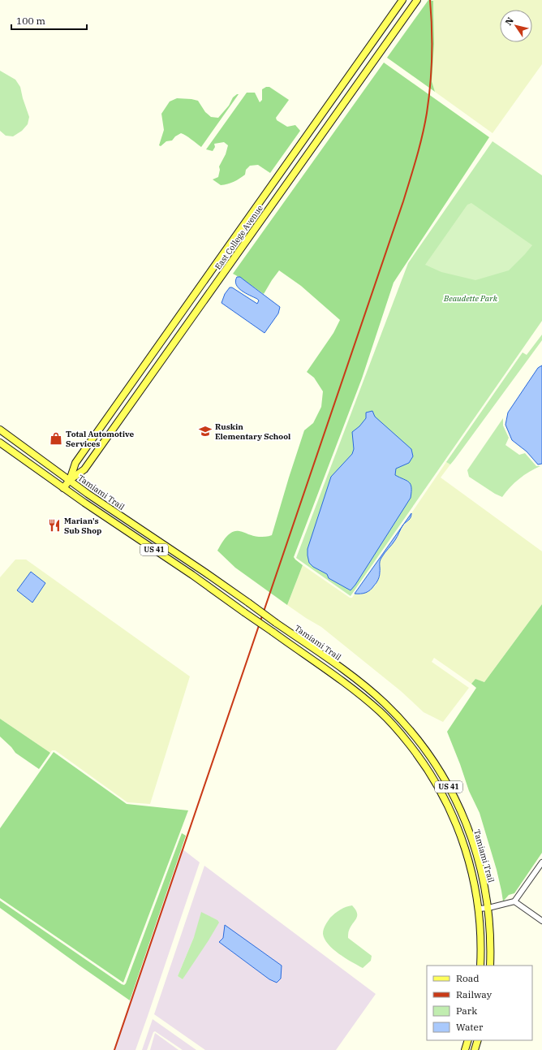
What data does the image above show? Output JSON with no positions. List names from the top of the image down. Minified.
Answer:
{"streets":{"main road":["East College Avenue","Tamiami Trail","US 41"]},"crossings":[["East College Avenue","Tamiami Trail"]],"parks":["Beaudette Park"],"places":{"school or university":["Ruskin Elementary School"],"shop":["Total Automotive Services"],"restaurant":["Marian's Sub Shop"]},"legend":["Road","Railway","Park","Water"],"scale_bar":"100 m","north":"top left"}
